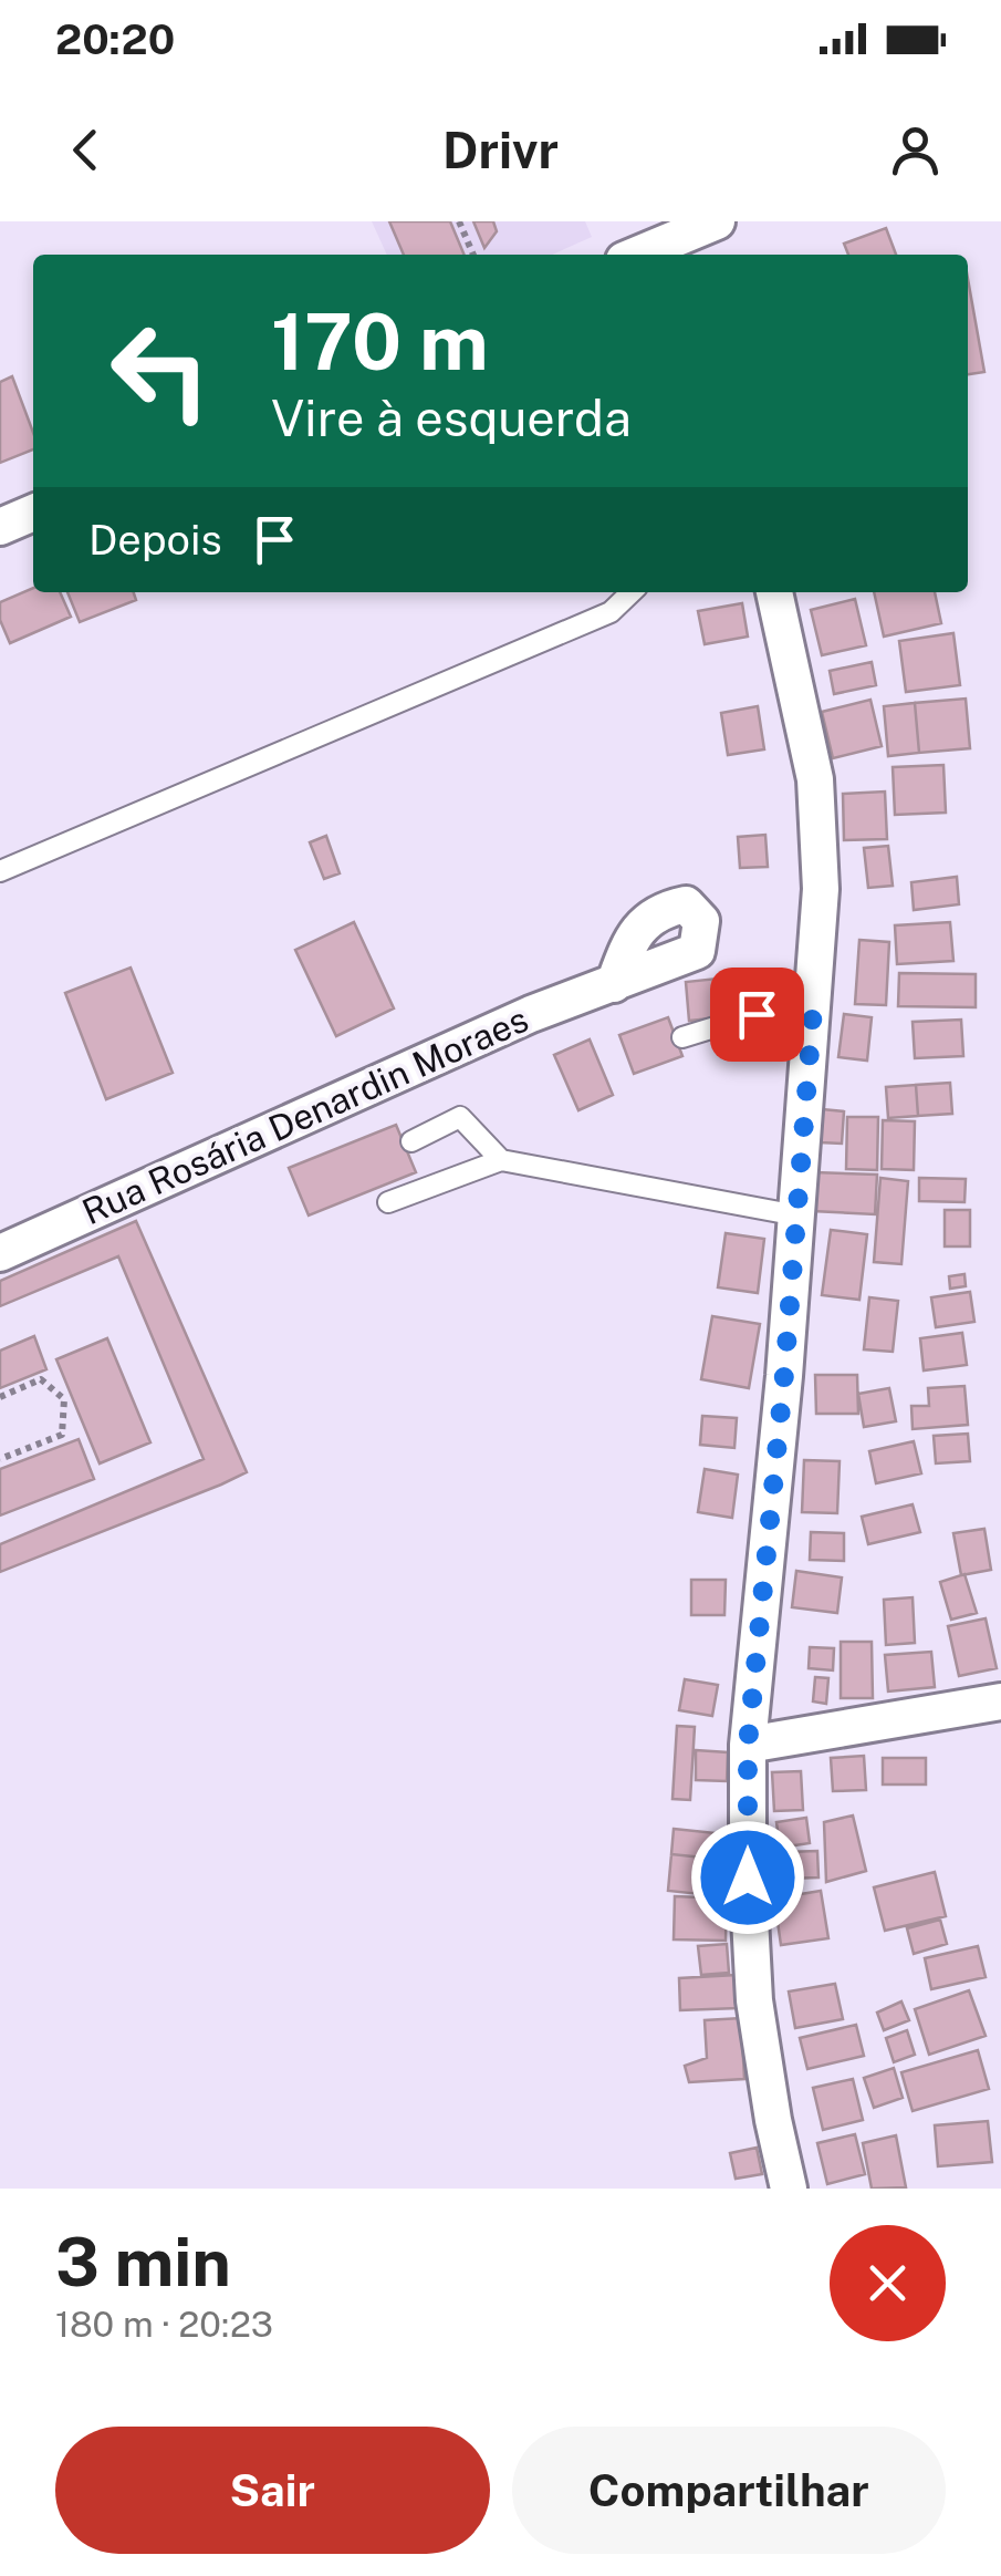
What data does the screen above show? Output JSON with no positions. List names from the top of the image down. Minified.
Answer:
{"streets":{"street":["Rua Rosária Denardin Moraes"]},"page":{"status":"20:20","header":"Drivr","turn":["170 m","Vire à esquerda"],"then":"Depois","heading":["3 min","180 m · 20:23"],"buttons":["Sair","Compartilhar"]}}
